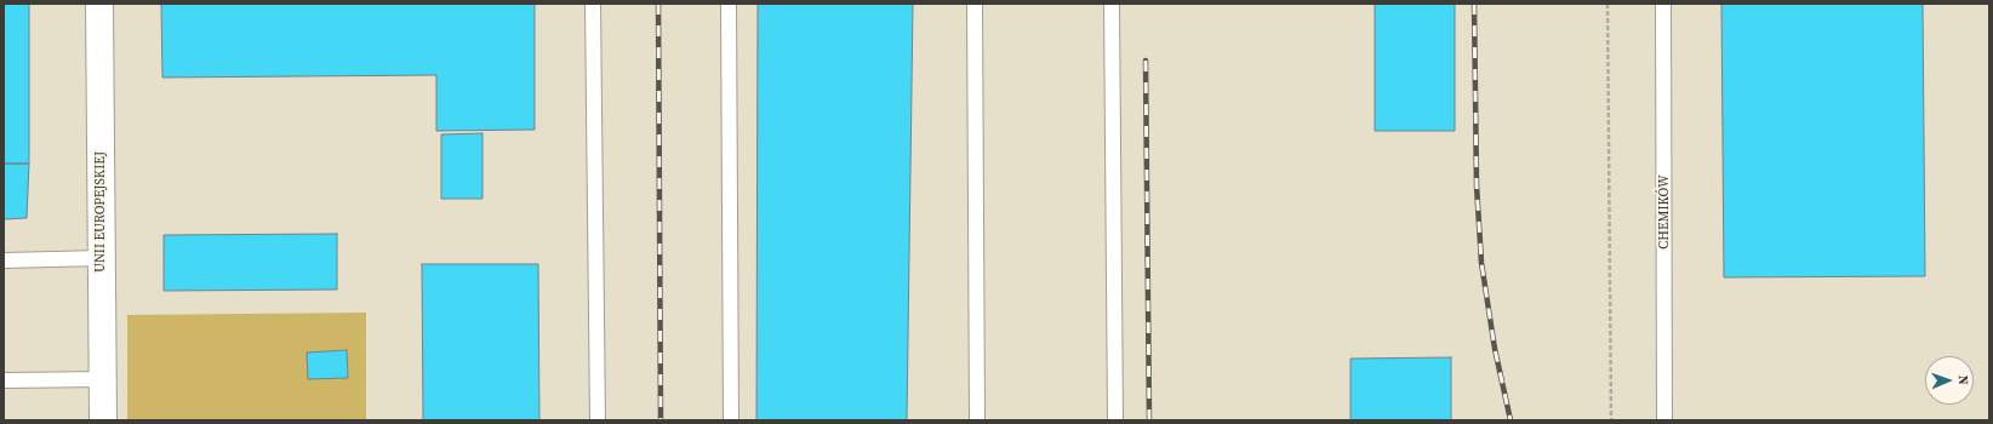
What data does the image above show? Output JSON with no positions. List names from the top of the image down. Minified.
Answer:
{"streets":{"street":["UNII EUROPEJSKIEJ"],"lane":["CHEMIKÓW"]},"north":"right"}
